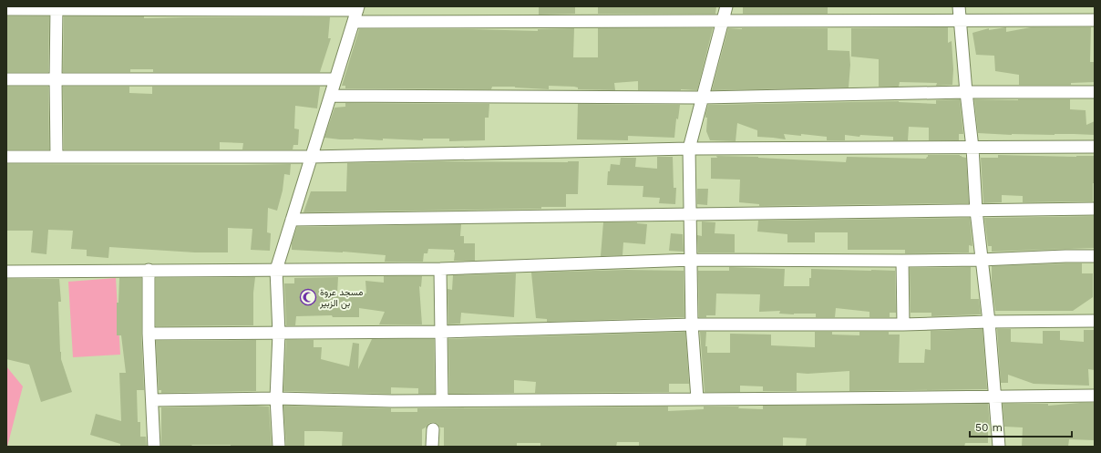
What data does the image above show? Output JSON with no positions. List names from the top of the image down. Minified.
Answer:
{"places":{"mosque":["مسجد عروة بن الزبير"]},"scale_bar":"50 m"}
